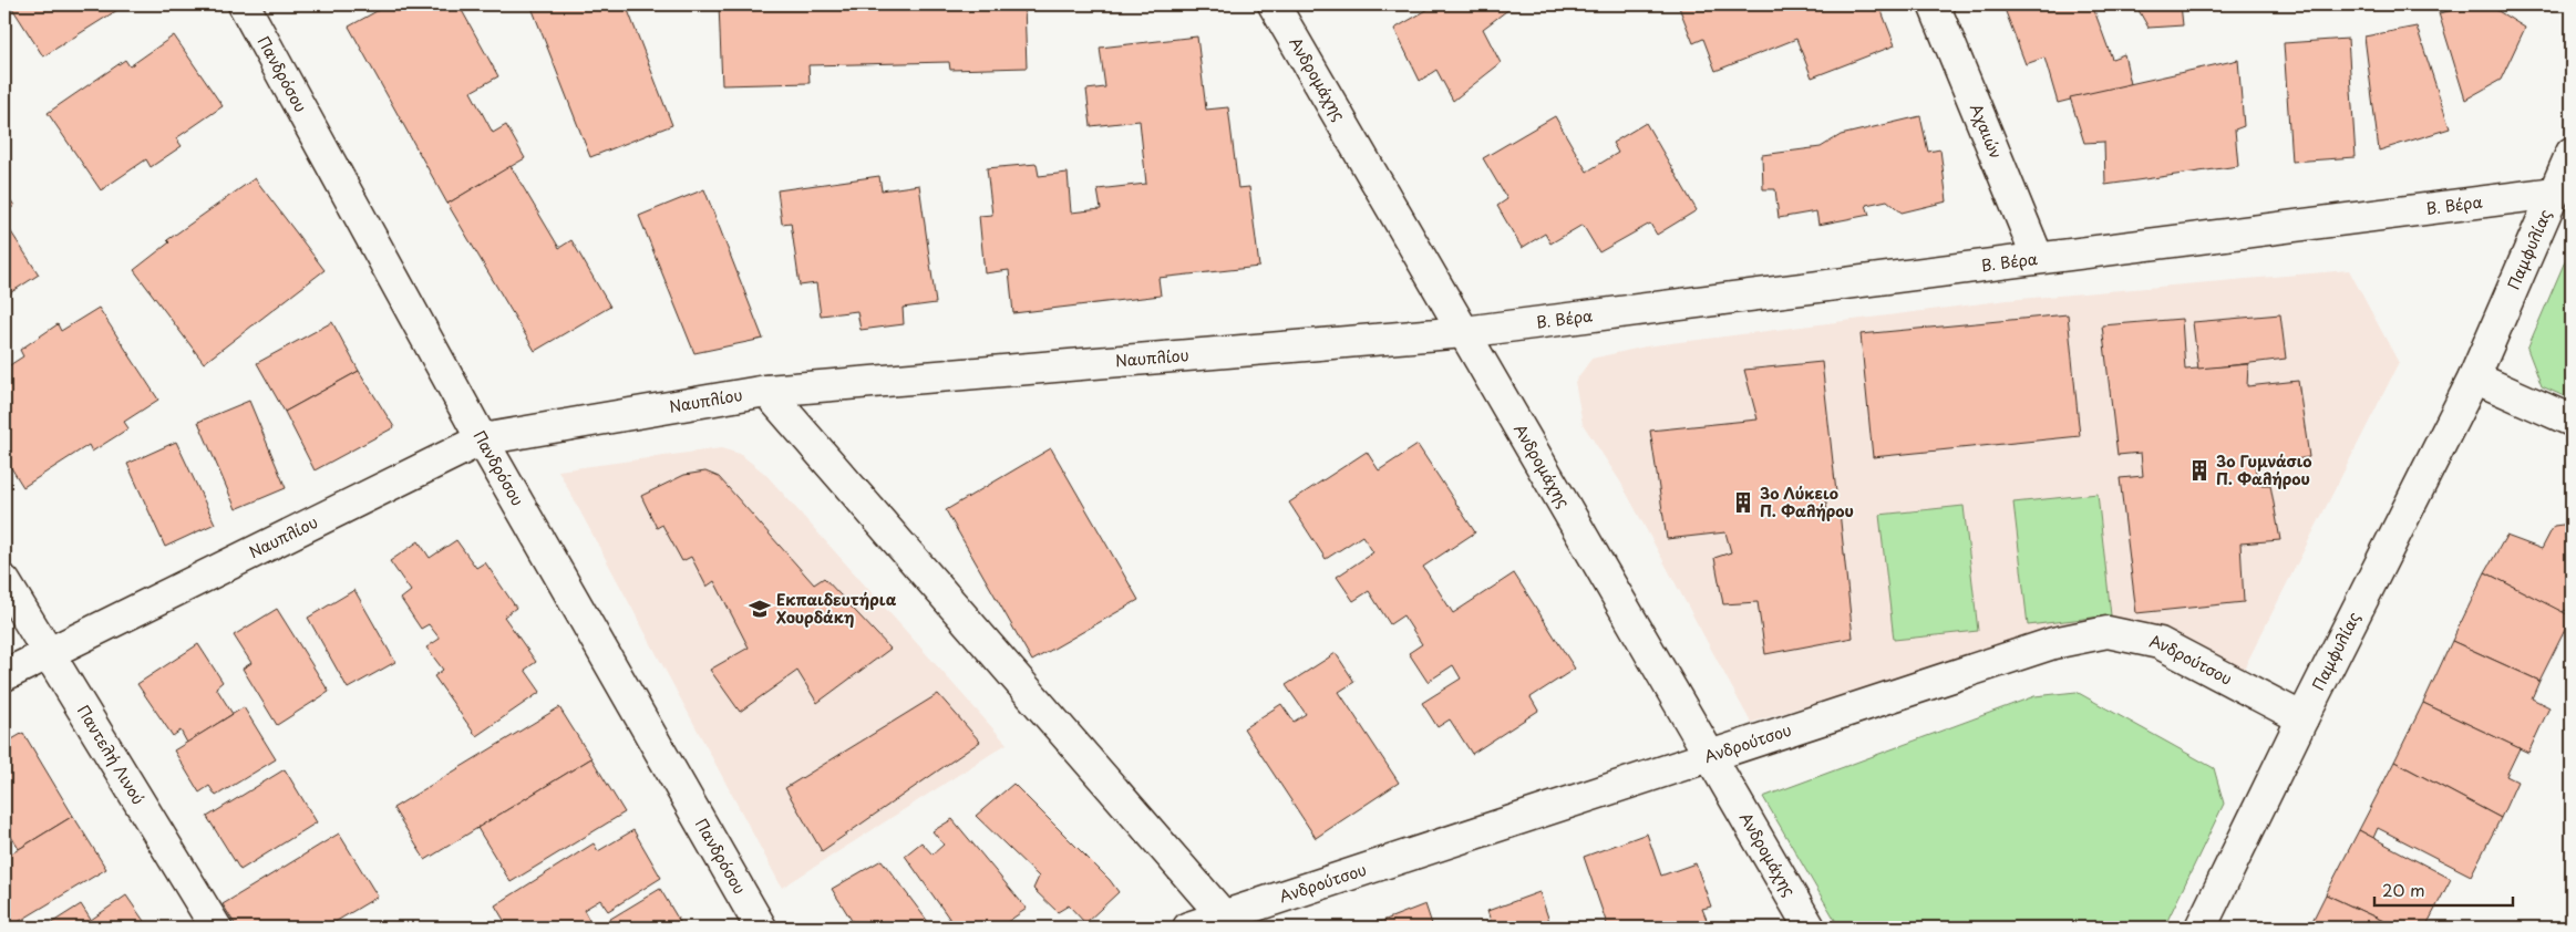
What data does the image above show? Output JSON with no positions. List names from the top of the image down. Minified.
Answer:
{"streets":{"street":["Πανδρόσου","Ανδρομάχης","Αχαιών","Β. Βέρα","Παμφυλίας","Ναυπλίου","Ανδρούτσου","Παντελή Λινού"]},"crossings":[["Πανδρόσου","Ναυπλίου"],["Ανδρομάχης","Β. Βέρα"],["Ανδρομάχης","Ναυπλίου"],["Ανδρομάχης","Ανδρούτσου"],["Αχαιών","Β. Βέρα"],["Β. Βέρα","Παμφυλίας"],["Β. Βέρα","Ναυπλίου"],["Παμφυλίας","Ανδρούτσου"],["Ναυπλίου","Παντελή Λινού"]],"places":{"building":["3ο Γυμνάσιο Π. Φαλήρου","3ο Λύκειο Π. Φαλήρου"],"school or university":["Εκπαιδευτήρια Χουρδάκη"]},"scale_bar":"20 m"}
